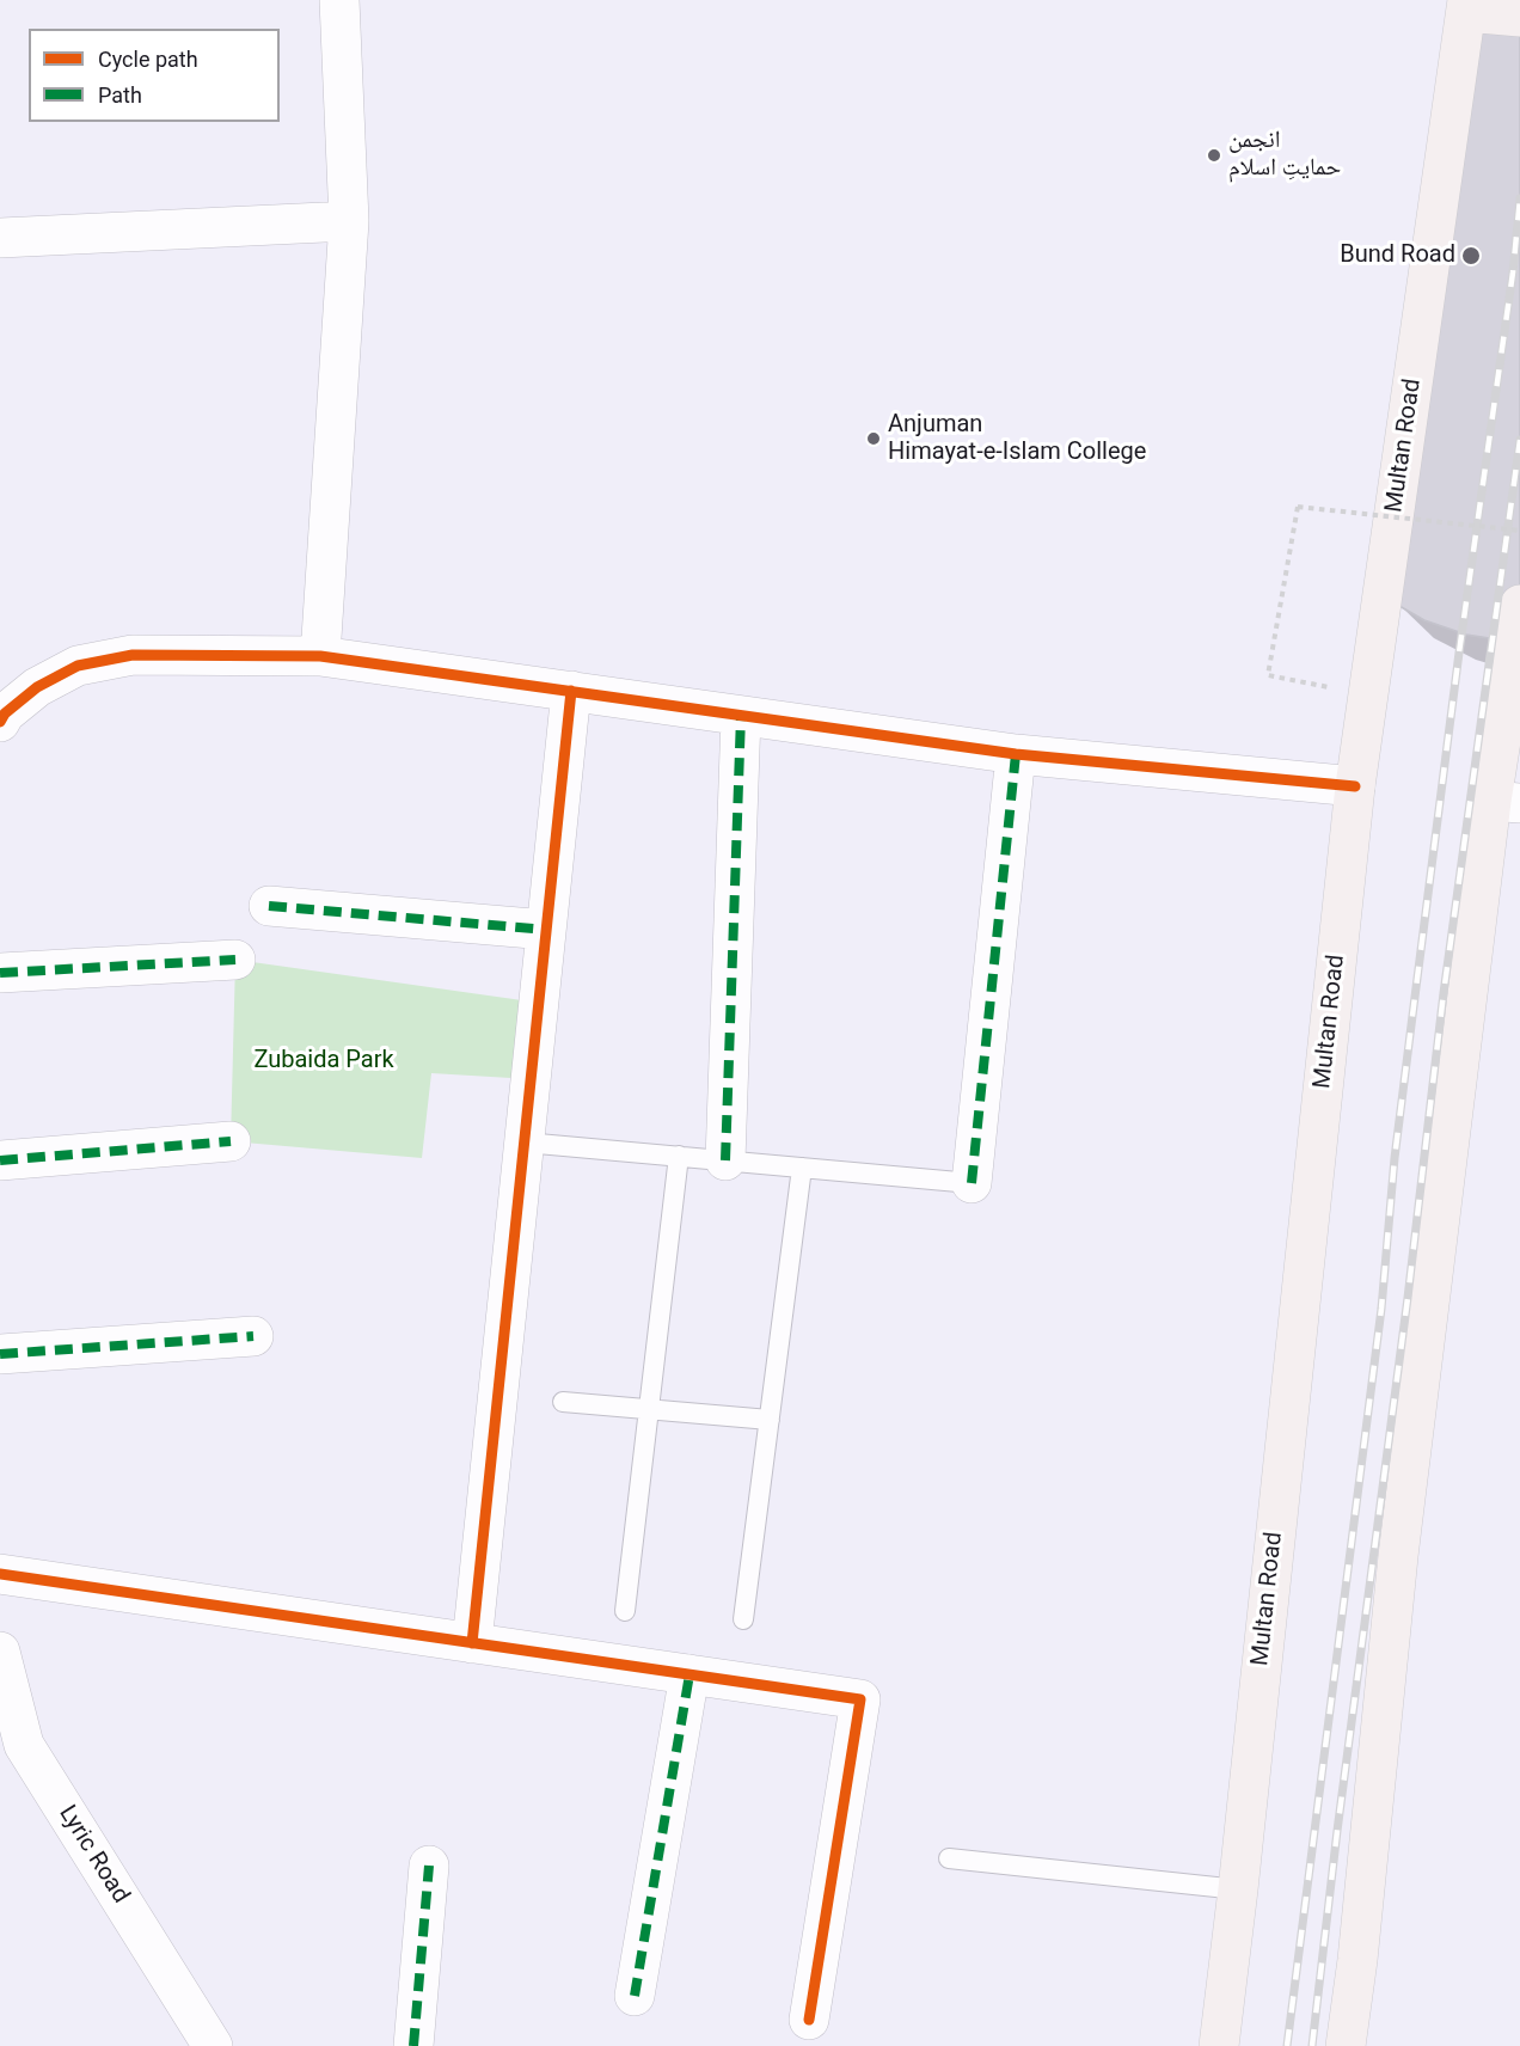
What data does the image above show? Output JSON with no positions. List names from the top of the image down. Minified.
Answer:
{"streets":{"main road":["Multan Road"],"street":["Lyric Road"]},"parks":["Zubaida Park"],"places":["انجمن حمایتِ اسلام","Bund Road","Anjuman Himayat-e-Islam College"],"legend":["Cycle path","Path"]}
